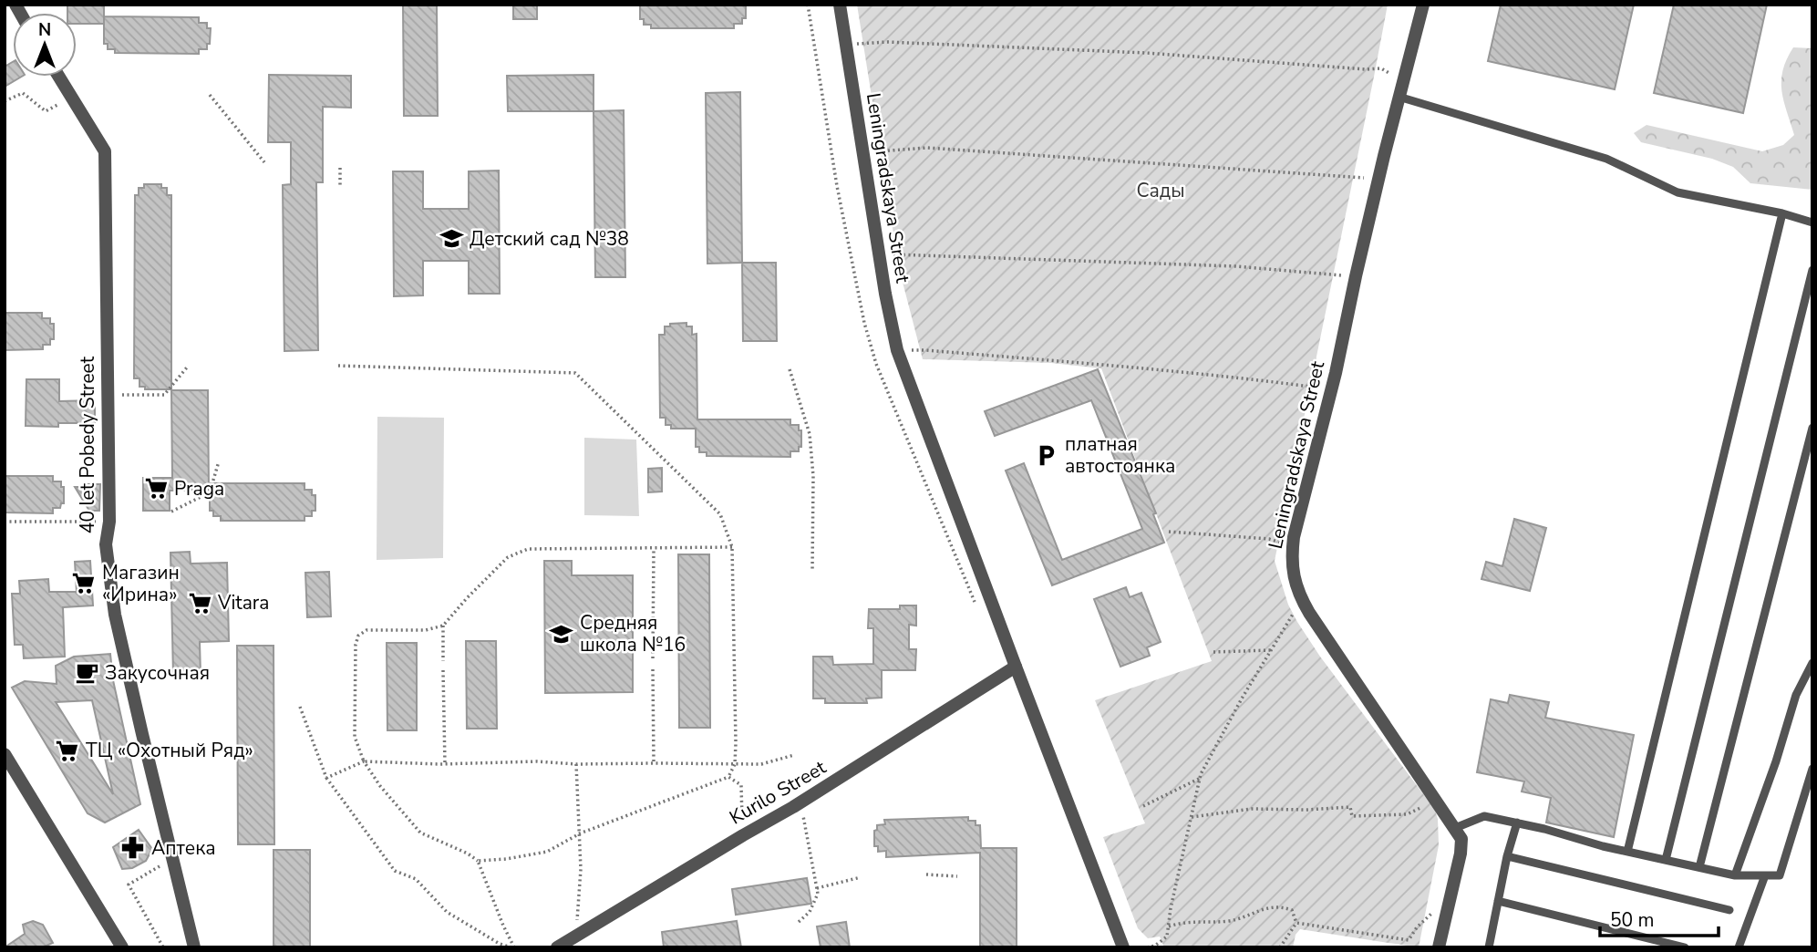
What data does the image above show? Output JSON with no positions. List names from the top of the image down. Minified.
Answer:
{"streets":{"street":["Leningradskaya Street","40 let Pobedy Street","Kurilo Street"]},"crossings":[["Leningradskaya Street","Kurilo Street"]],"parks":["Сады"],"places":{"school or university":["Детский сад №38","Средняя школа №16"],"parking":["платная автостоянка"],"supermarket":["Praga","Магазин «Ирина»","Vitara","ТЦ «Охотный Ряд»"],"cafe":["Закусочная"],"pharmacy":["Аптека"]},"scale_bar":"50 m","north":"top"}
